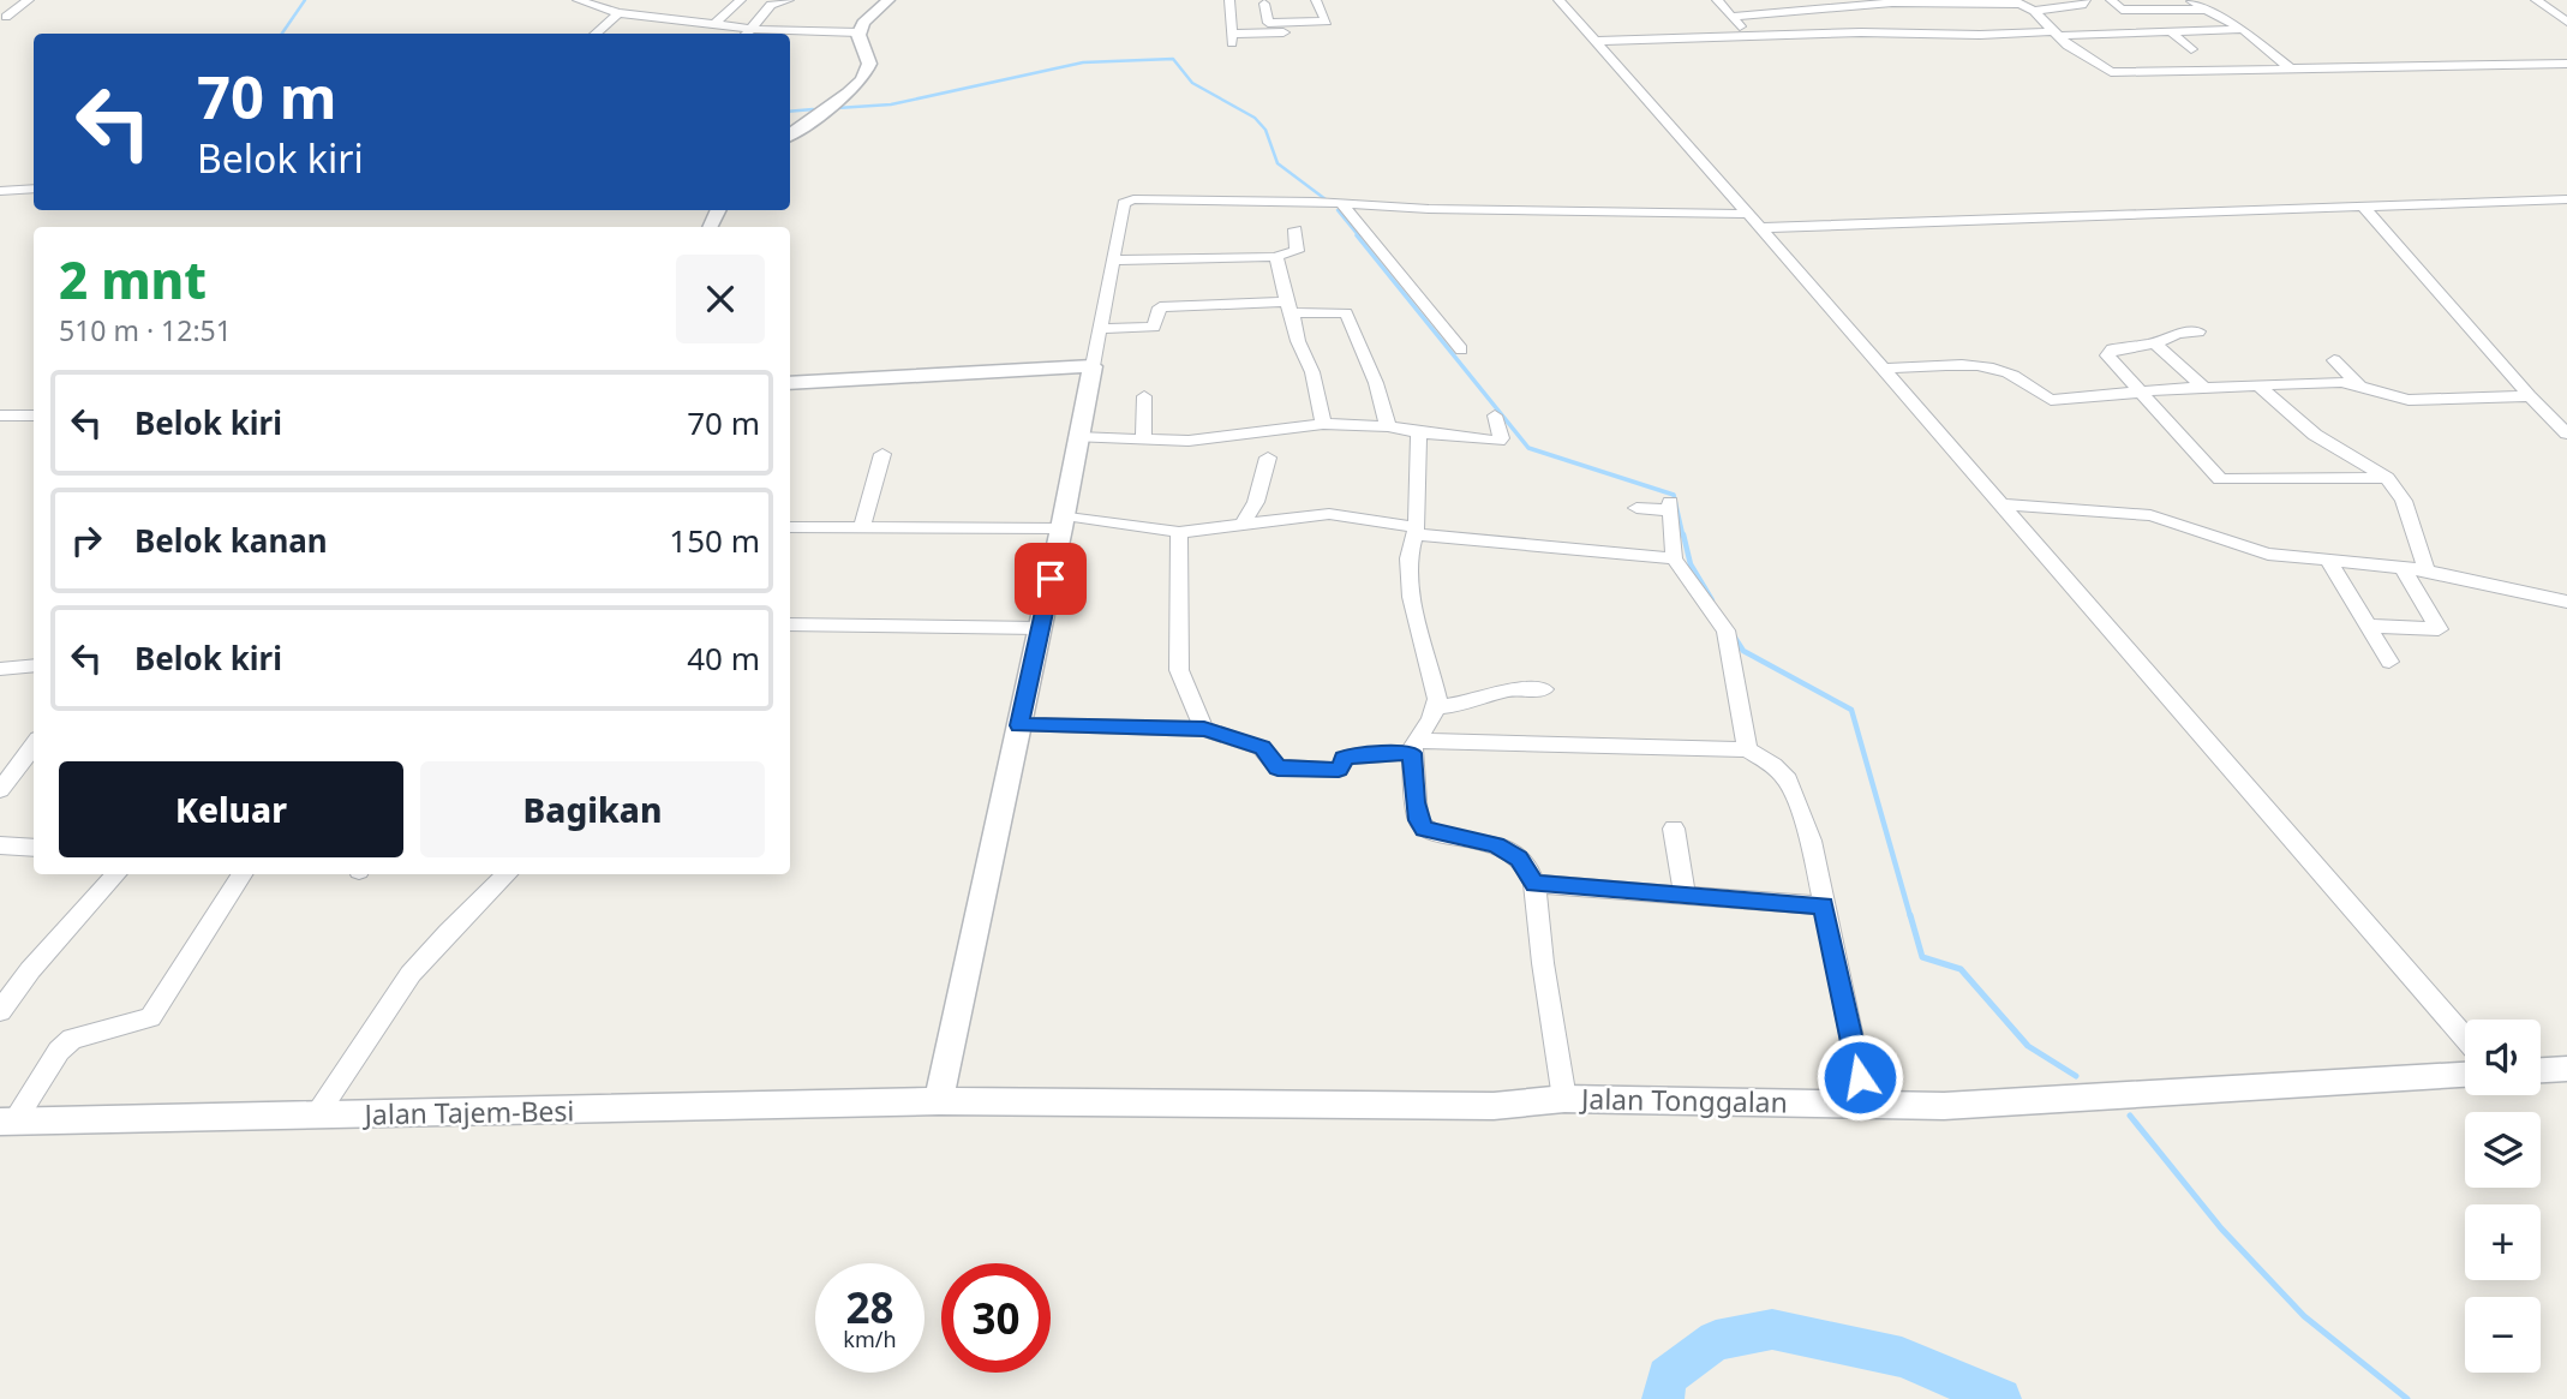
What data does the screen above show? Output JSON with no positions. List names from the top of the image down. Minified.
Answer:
{"streets":{"street":["Jalan Tonggalan","Jalan Tajem-Besi"]},"crossings":[["Jalan Tonggalan","Jalan Tajem-Besi"]],"page":{"turn":["70 m","Belok kiri"],"heading":["2 mnt","510 m · 12:51"],"list":[{"name":"Belok kiri","value":"70 m"},{"name":"Belok kanan","value":"150 m"},{"name":"Belok kiri","value":"40 m"}],"buttons":["Keluar","Bagikan"],"map_buttons":["+","−"],"speed":"28 km/h","limit":"30"}}
